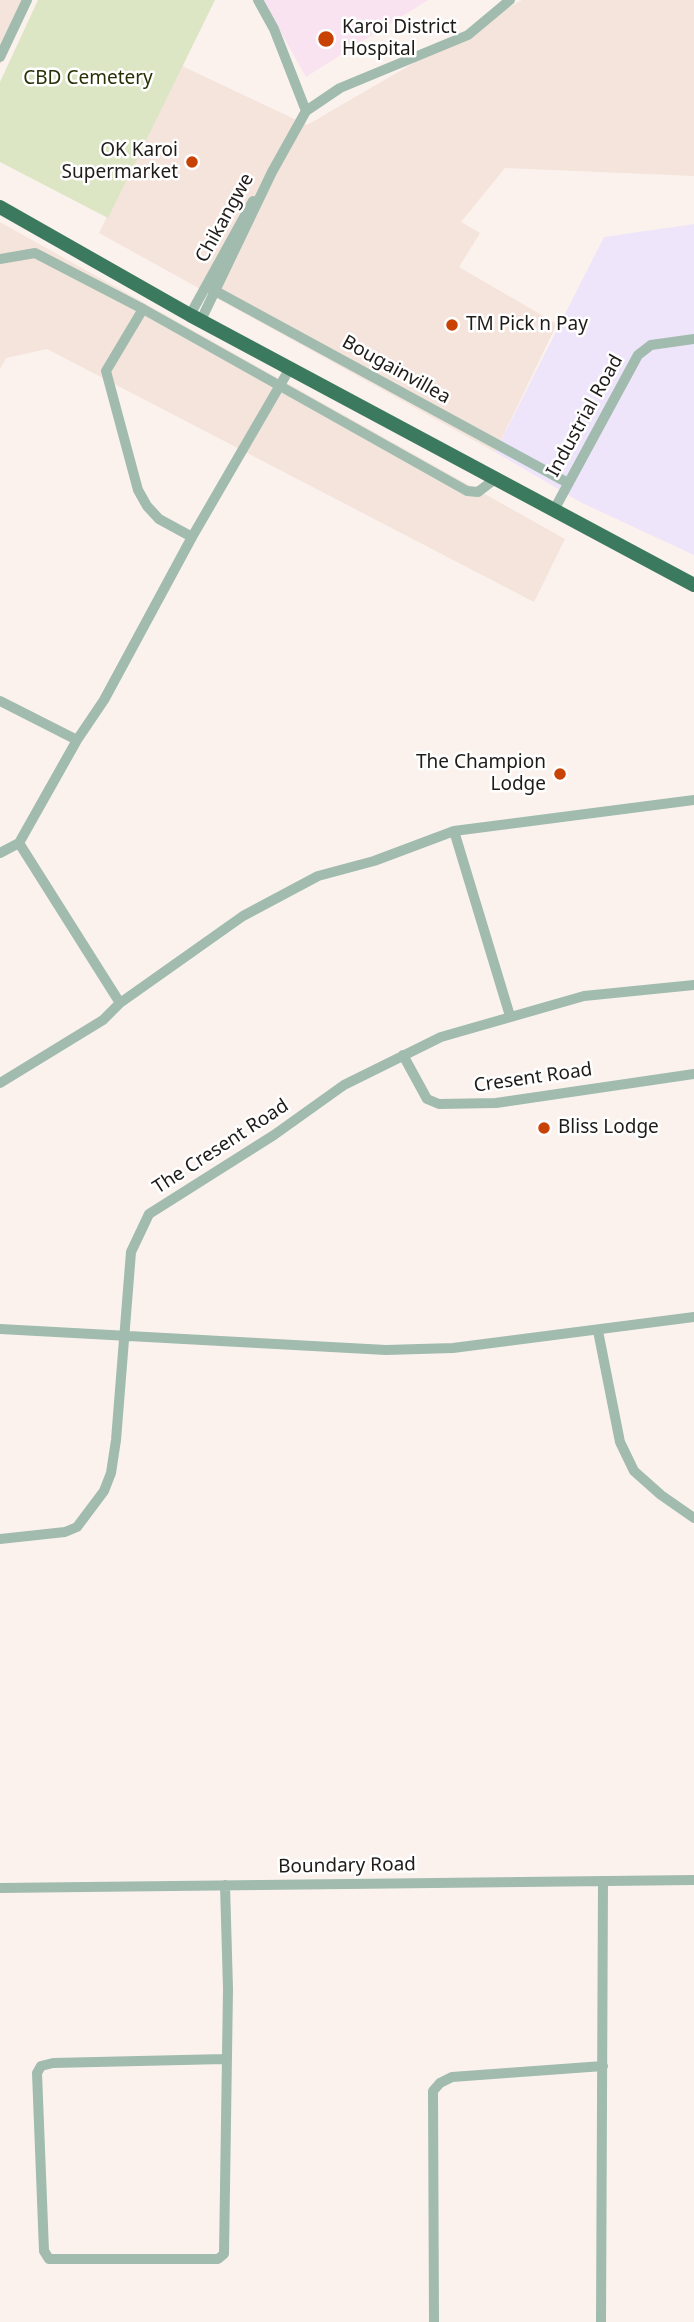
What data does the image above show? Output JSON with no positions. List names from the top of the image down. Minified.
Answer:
{"streets":{"street":["Chikangwe","Bougainvillea","Industrial Road","Cresent Road","The Cresent Road","Boundary Road"]},"crossings":[["Chikangwe","Bougainvillea"],["Bougainvillea","Industrial Road"],["Cresent Road","The Cresent Road"]],"parks":["CBD Cemetery"],"places":["Karoi District Hospital","OK Karoi Supermarket","TM Pick n Pay","The Champion Lodge","Bliss Lodge"]}
